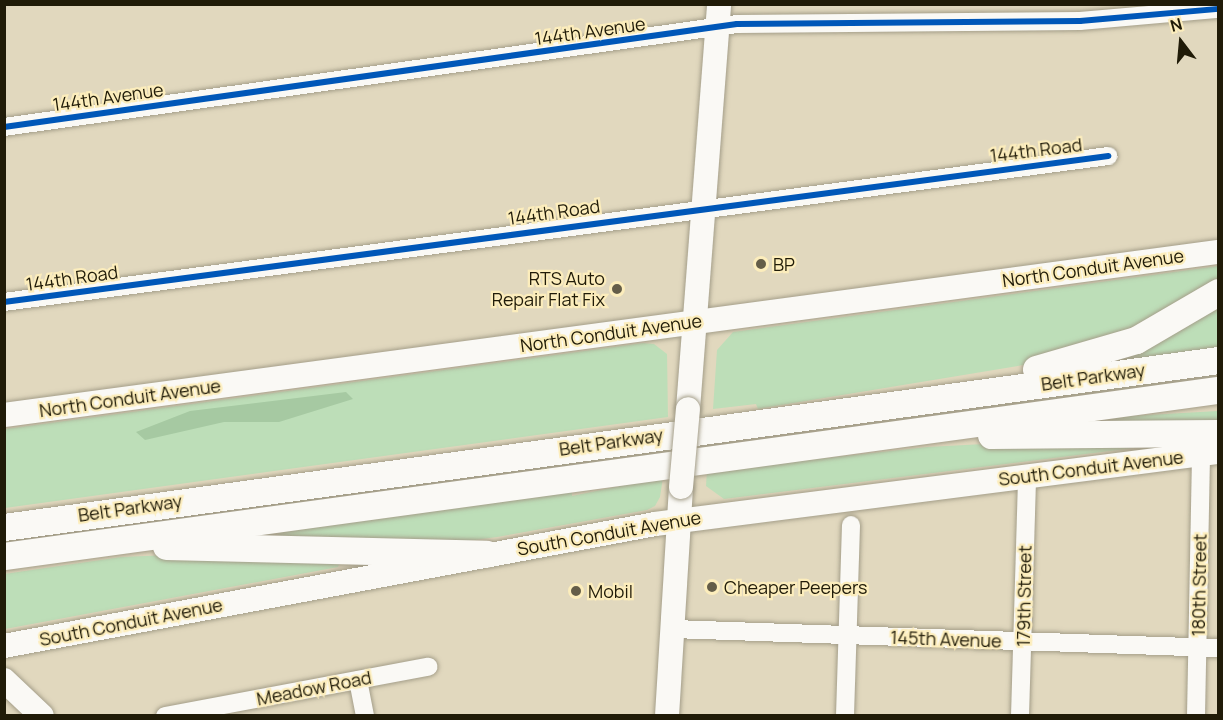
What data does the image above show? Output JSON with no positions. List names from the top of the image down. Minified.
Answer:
{"streets":{"highway":["Belt Parkway"],"main road":["North Conduit Avenue","South Conduit Avenue"],"street":["144th Avenue","144th Road","180th Street","179th Street","145th Avenue","Meadow Road"]},"crossings":[["South Conduit Avenue","180th Street"],["South Conduit Avenue","179th Street"],["180th Street","145th Avenue"],["179th Street","145th Avenue"]],"places":["BP","RTS Auto Repair Flat Fix","Cheaper Peepers","Mobil"],"north":"top"}
